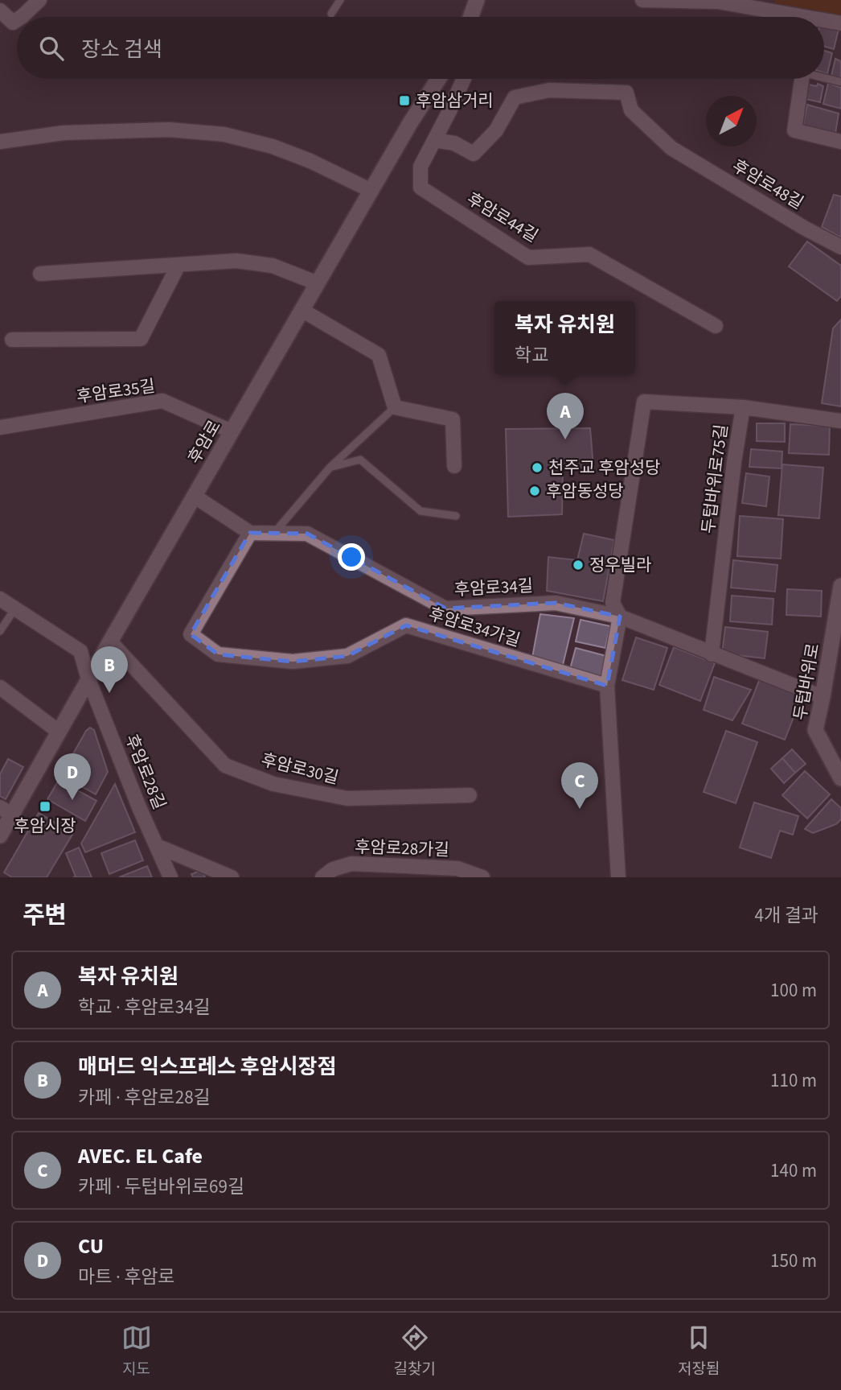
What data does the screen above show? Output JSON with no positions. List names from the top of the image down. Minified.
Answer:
{"streets":{"main road":["후암로","두텁바위로"],"street":["후암로48길","후암로44길","후암로35길","두텁바위로75길","후암로34길","후암로34가길","후암로30길","후암로28길","후암로28가길"]},"crossings":[["후암로48길","후암로44길"],["후암로35길","후암로"],["후암로","후암로30길"],["후암로","후암로28길"],["두텁바위로75길","후암로34길"],["후암로34길","후암로34가길"],["후암로34길","두텁바위로"]],"places":{"transit":["후암삼거리","후암시장"],"other":["천주교 후암성당","후암동성당","정우빌라"]},"north":"top right","page":{"search":"장소 검색","popup":["복자 유치원","학교"],"pins":["A","B","D","C"],"heading":["주변","4개 결과"],"list":[{"mark":"A","name":"복자 유치원","note":"학교 · 후암로34길","value":"100 m"},{"mark":"B","name":"매머드 익스프레스 후암시장점","note":"카페 · 후암로28길","value":"110 m"},{"mark":"C","name":"AVEC. EL Cafe","note":"카페 · 두텁바위로69길","value":"140 m"},{"mark":"D","name":"CU","note":"마트 · 후암로","value":"150 m"}],"nav":["지도","길찾기","저장됨"]}}
